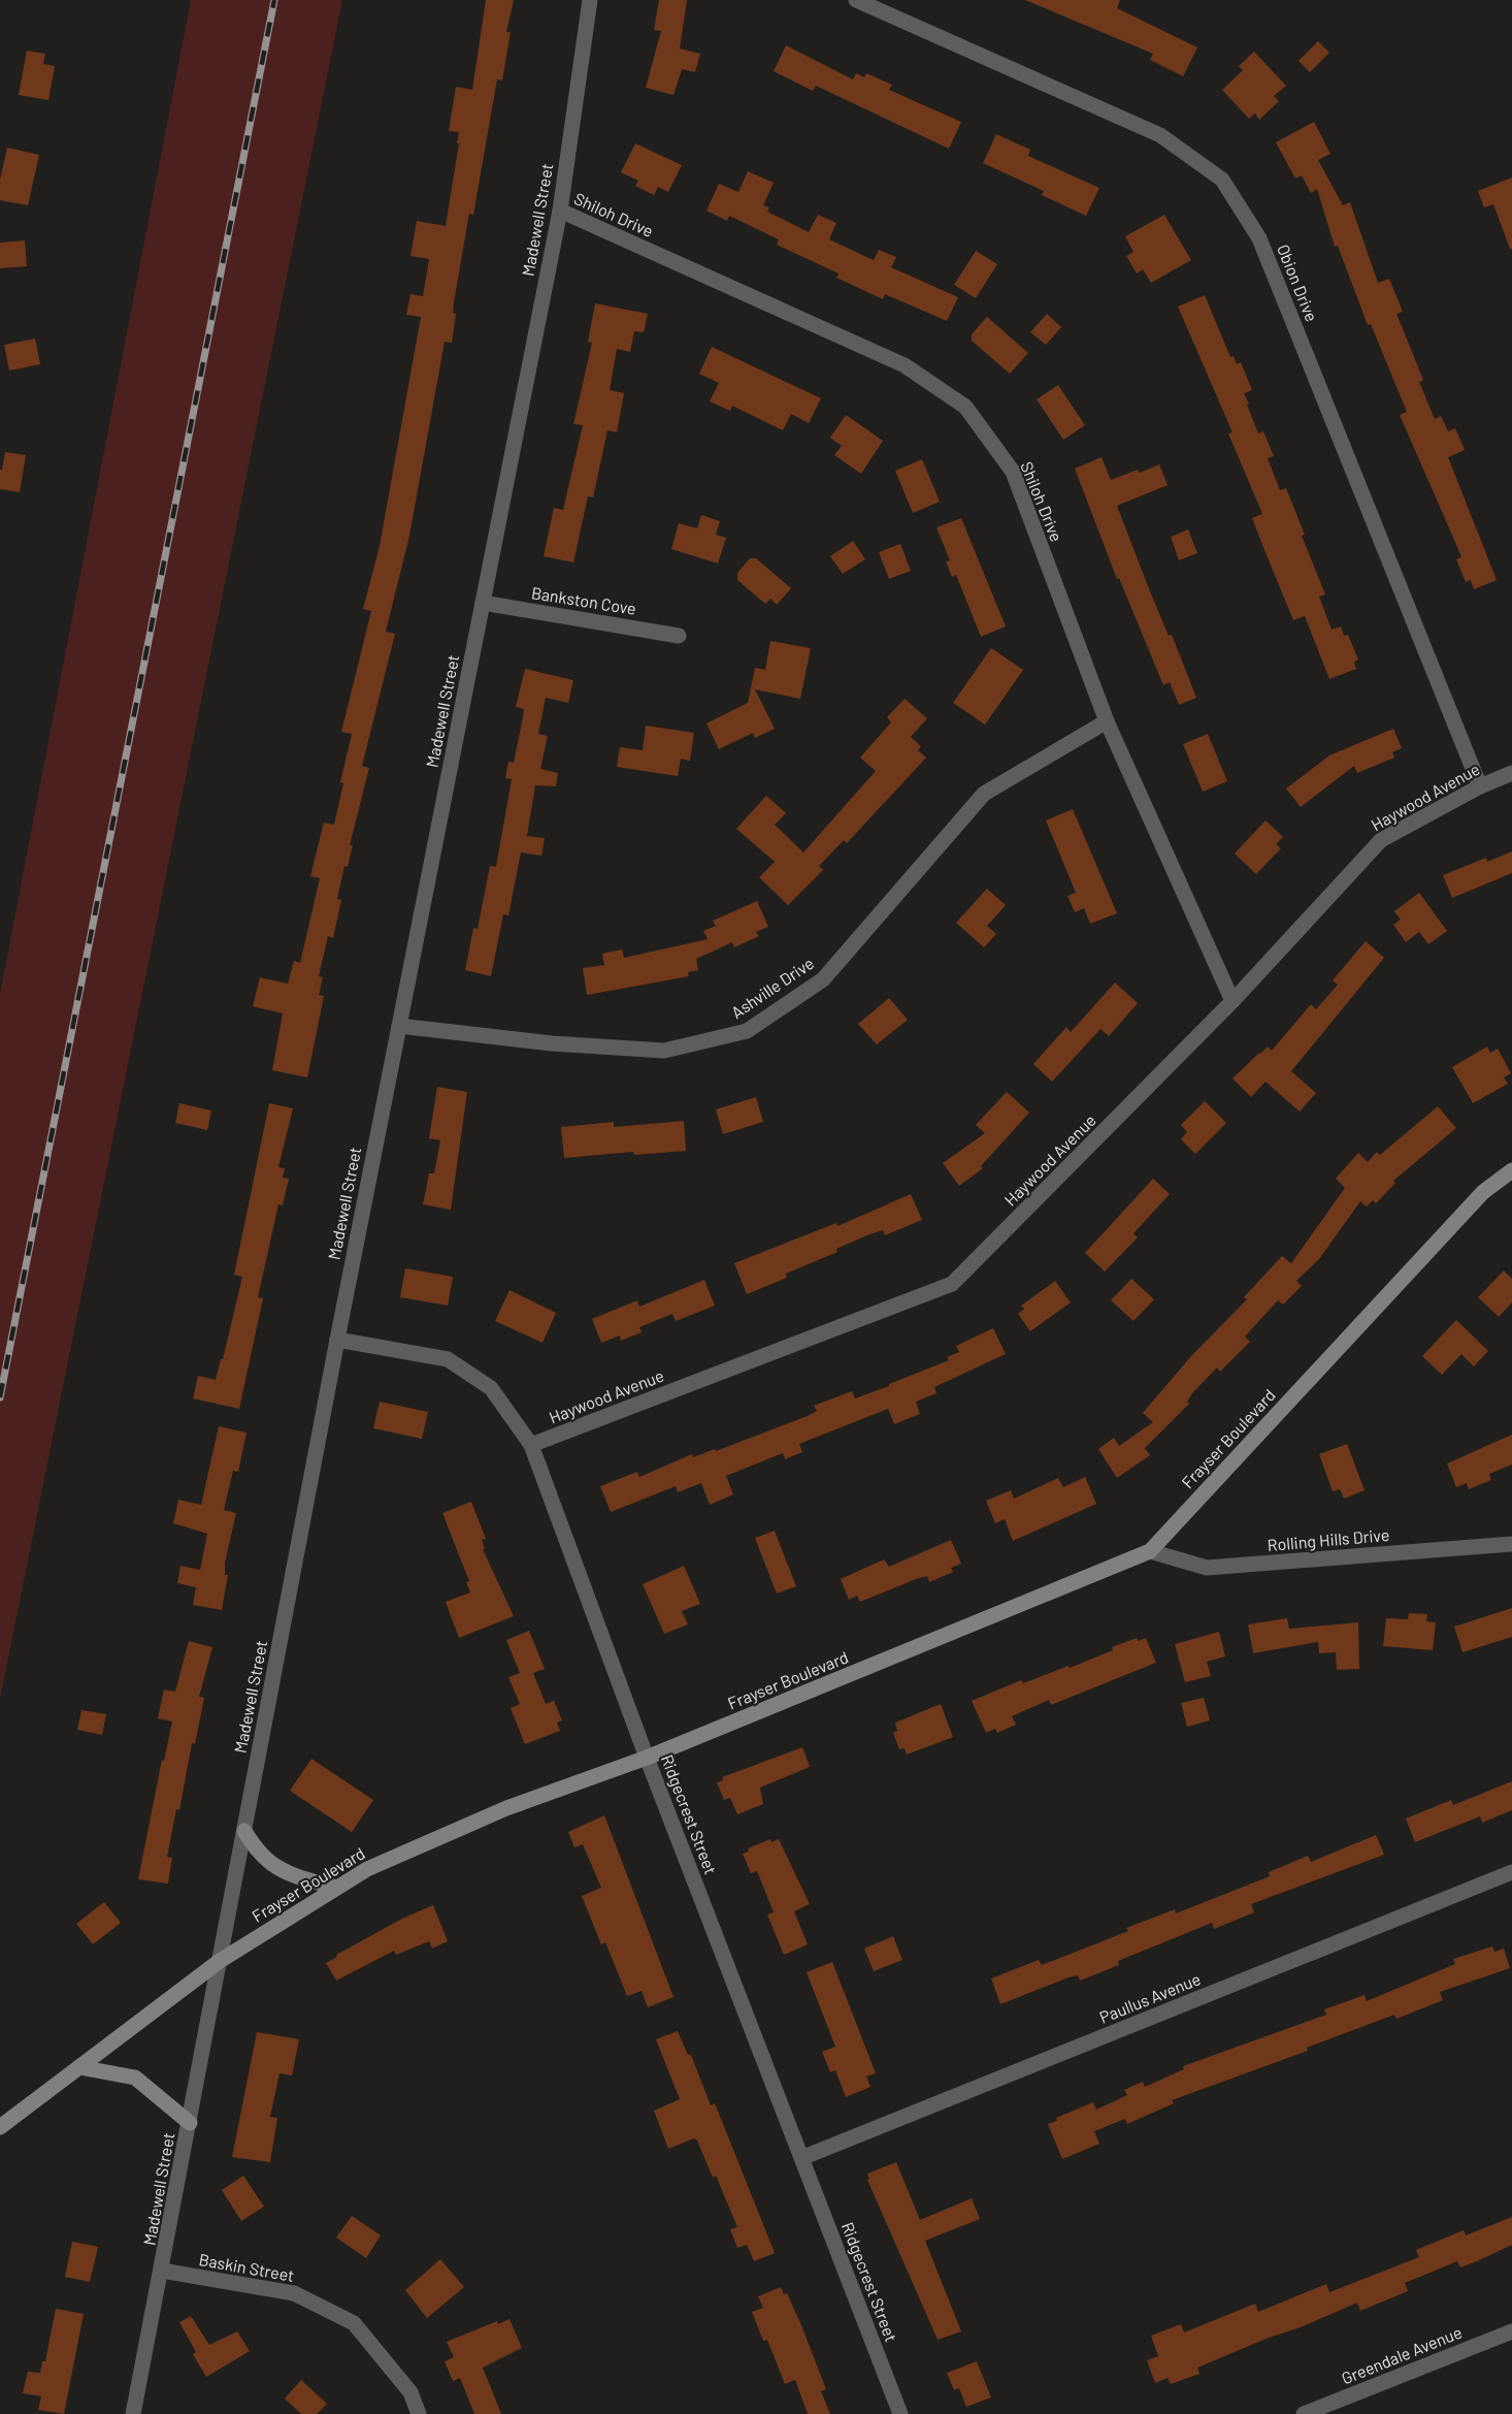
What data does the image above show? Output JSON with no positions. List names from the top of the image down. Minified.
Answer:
{"streets":{"main road":["Frayser Boulevard"],"street":["Shiloh Drive","Madewell Street","Obion Drive","Bankston Cove","Haywood Avenue","Ashville Drive","Rolling Hills Drive","Ridgecrest Street","Paullus Avenue","Baskin Street","Greendale Avenue"]},"crossings":[["Shiloh Drive","Madewell Street"],["Shiloh Drive","Haywood Avenue"],["Shiloh Drive","Ashville Drive"],["Madewell Street","Bankston Cove"],["Madewell Street","Ashville Drive"],["Madewell Street","Frayser Boulevard"],["Madewell Street","Ridgecrest Street"],["Madewell Street","Baskin Street"],["Obion Drive","Haywood Avenue"],["Haywood Avenue","Ridgecrest Street"],["Frayser Boulevard","Rolling Hills Drive"],["Frayser Boulevard","Ridgecrest Street"],["Ridgecrest Street","Paullus Avenue"]]}
